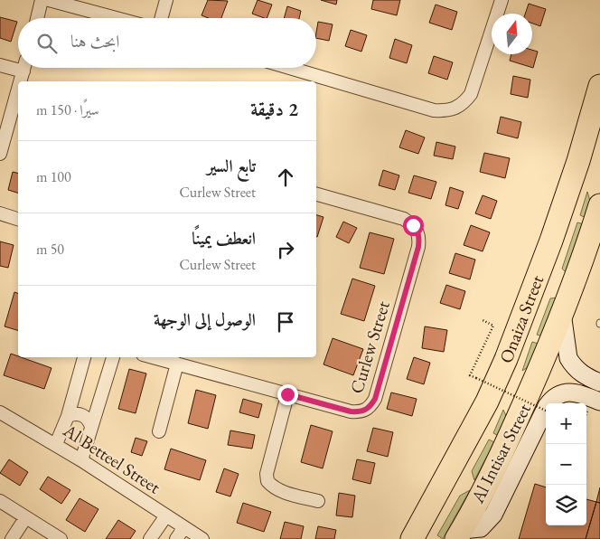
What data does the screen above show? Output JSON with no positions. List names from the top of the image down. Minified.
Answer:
{"streets":{"highway":["Onaiza Street"],"street":["Curlew Street","Al Intisar Street","Al Betteel Street"]},"crossings":[["Onaiza Street","Al Intisar Street"]],"north":"top","page":{"search":"ابحث هنا","heading":["2 دقيقة","سيرًا · 150 m"],"list":[["تابع السير","Curlew Street","100 m"],["انعطف يمينًا","Curlew Street","50 m"],"الوصول إلى الوجهة"],"map_buttons":["+","−"]}}
